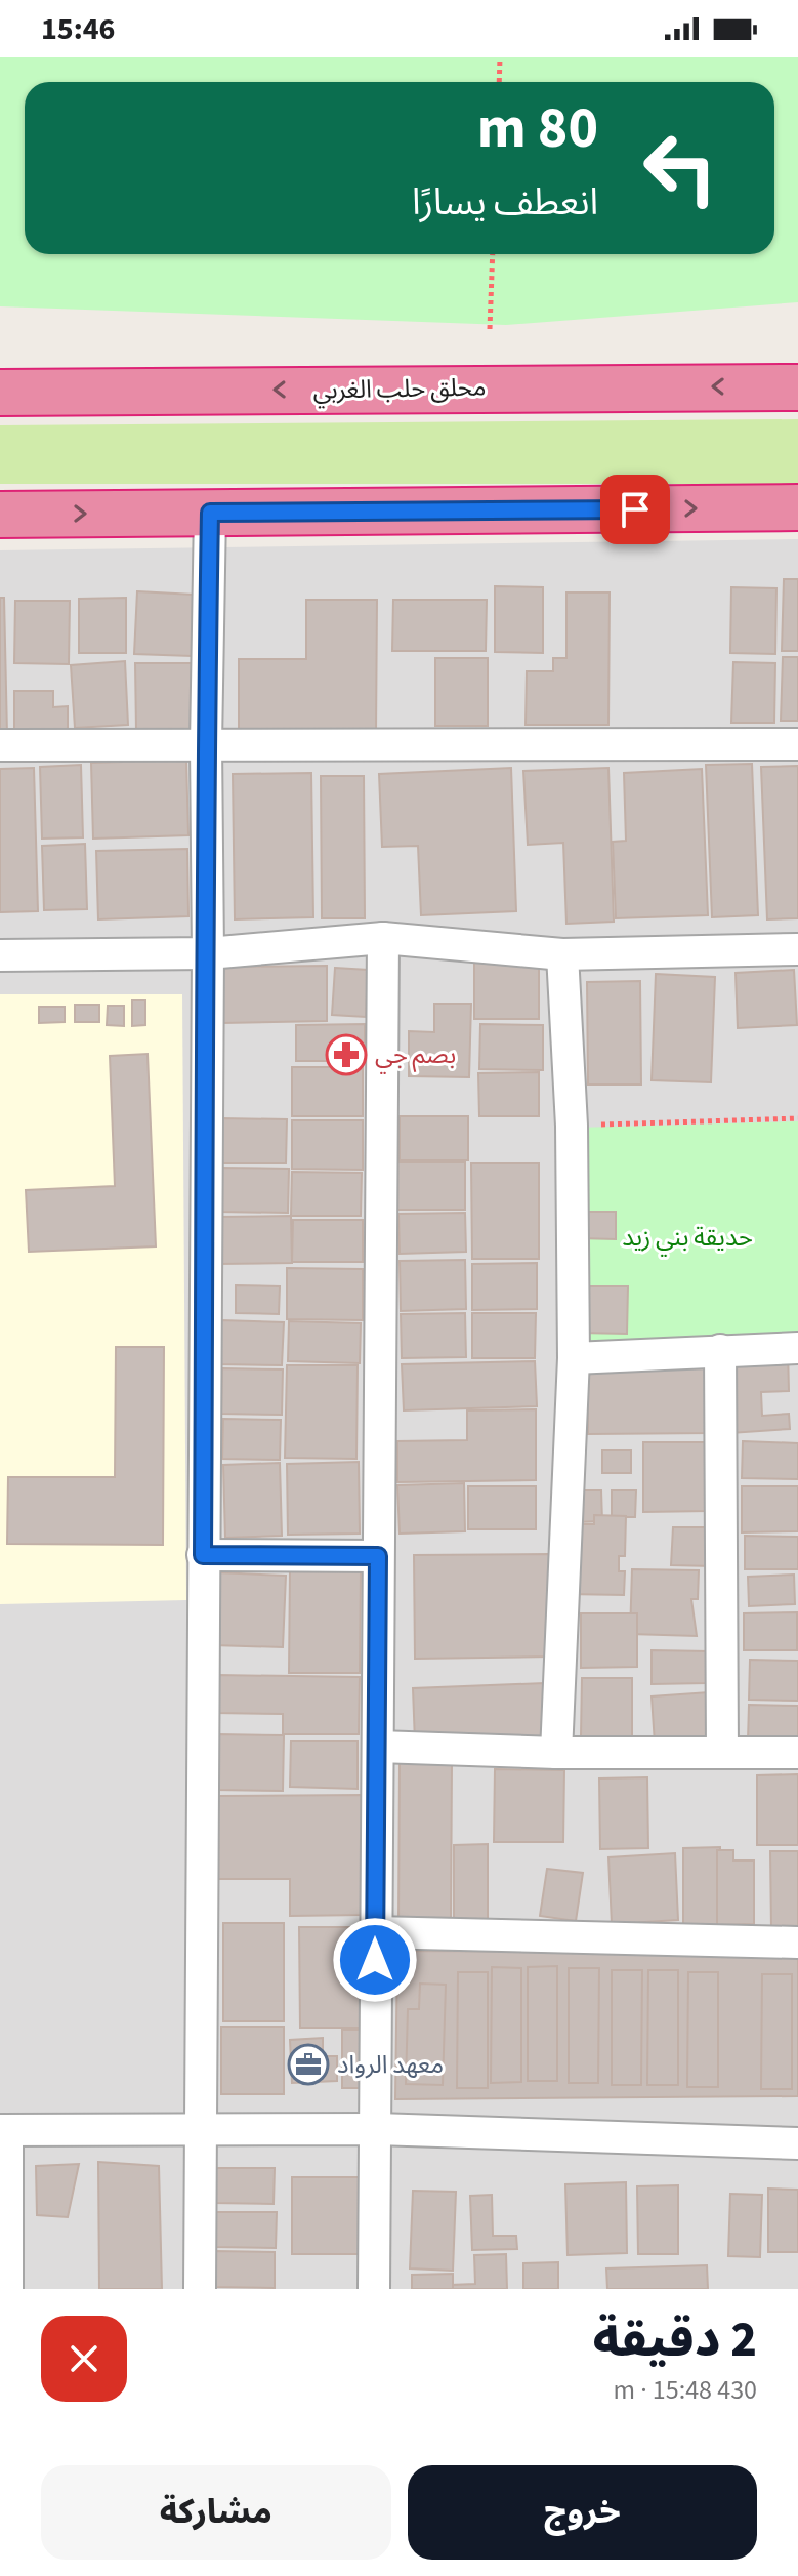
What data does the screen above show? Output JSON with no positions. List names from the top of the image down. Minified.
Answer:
{"streets":{"highway":["محلق حلب الغربي"]},"parks":["حديقة بني زيد"],"places":{"pharmacy":["بصم جي"],"office":["معهد الرواد"]},"page":{"status":"15:46","turn":["80 m","انعطف يسارًا"],"heading":["2 دقيقة","430 m · 15:48"],"buttons":["خروج","مشاركة"]}}
